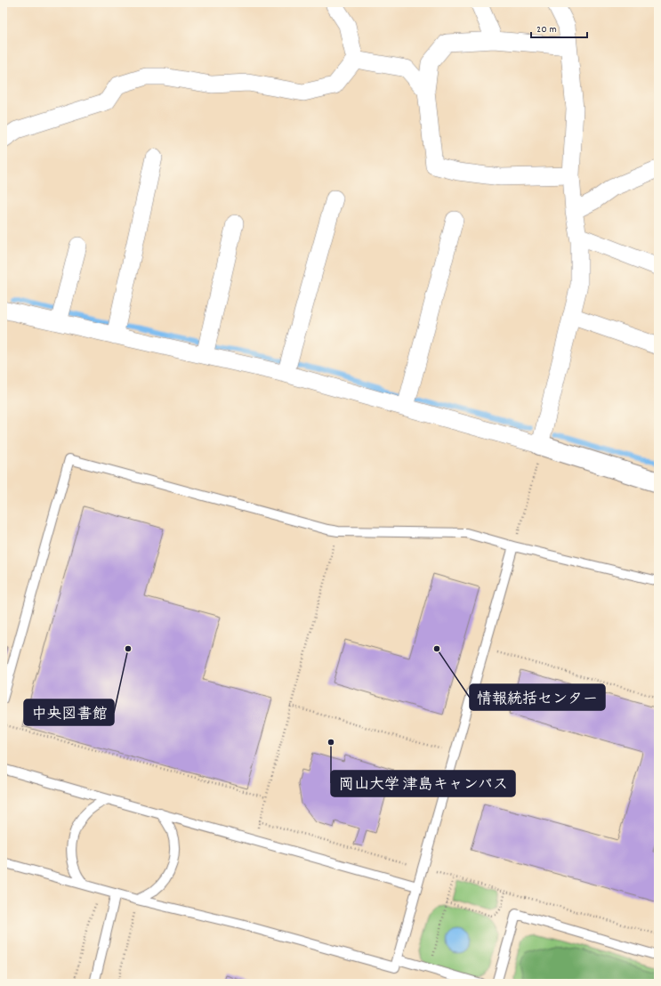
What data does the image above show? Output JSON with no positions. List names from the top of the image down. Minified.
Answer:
{"places":["中央図書館","情報統括センター","岡山大学 津島キャンパス"],"scale_bar":"20 m"}
